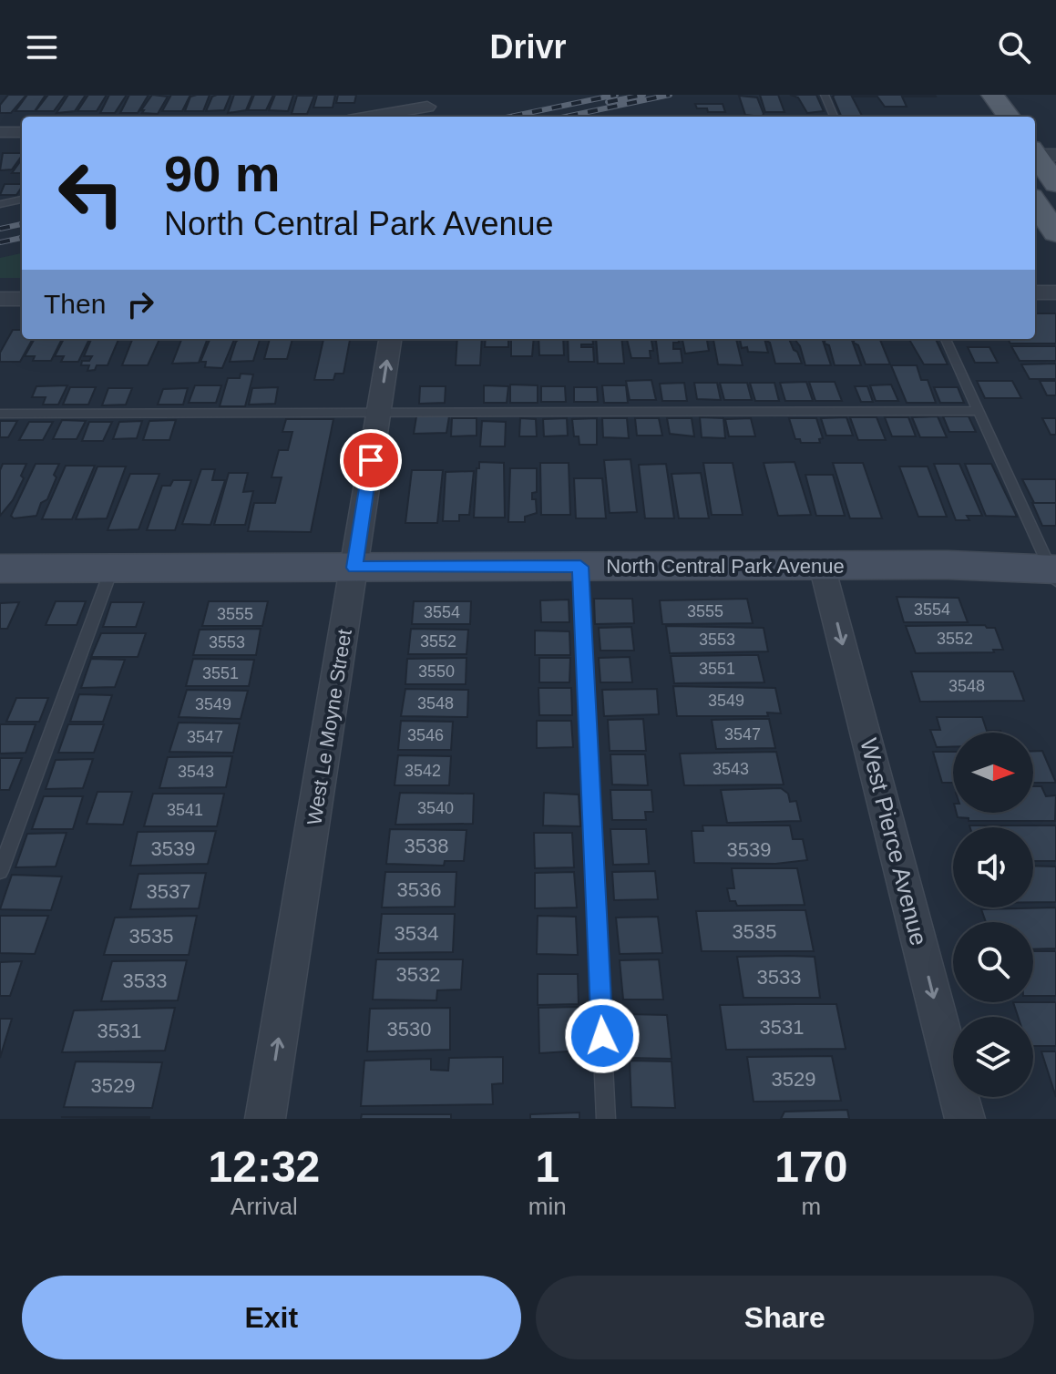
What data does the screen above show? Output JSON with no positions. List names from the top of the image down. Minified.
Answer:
{"streets":{"street":["North Central Park Avenue","West Le Moyne Street","West Pierce Avenue"]},"crossings":[["North Central Park Avenue","West Le Moyne Street"],["North Central Park Avenue","West Pierce Avenue"]],"one_way":["West Le Moyne Street","West Pierce Avenue"],"house_numbers":["3554","3555","3554","3555","3552","3553","3552","3553","3551","3550","3551","3548","3549","3548","3549","3547","3546","3547","3543","3542","3543","3540","3541","3538","3539","3539","3536","3537","3535","3534","3535","3532","3533","3533","3531","3530","3531","3529","3529"],"north":"right","page":{"header":"Drivr","turn":["90 m","North Central Park Avenue"],"then":"Then","eta":["12:32","Arrival","1","min","170","m"],"buttons":["Exit","Share"]}}
